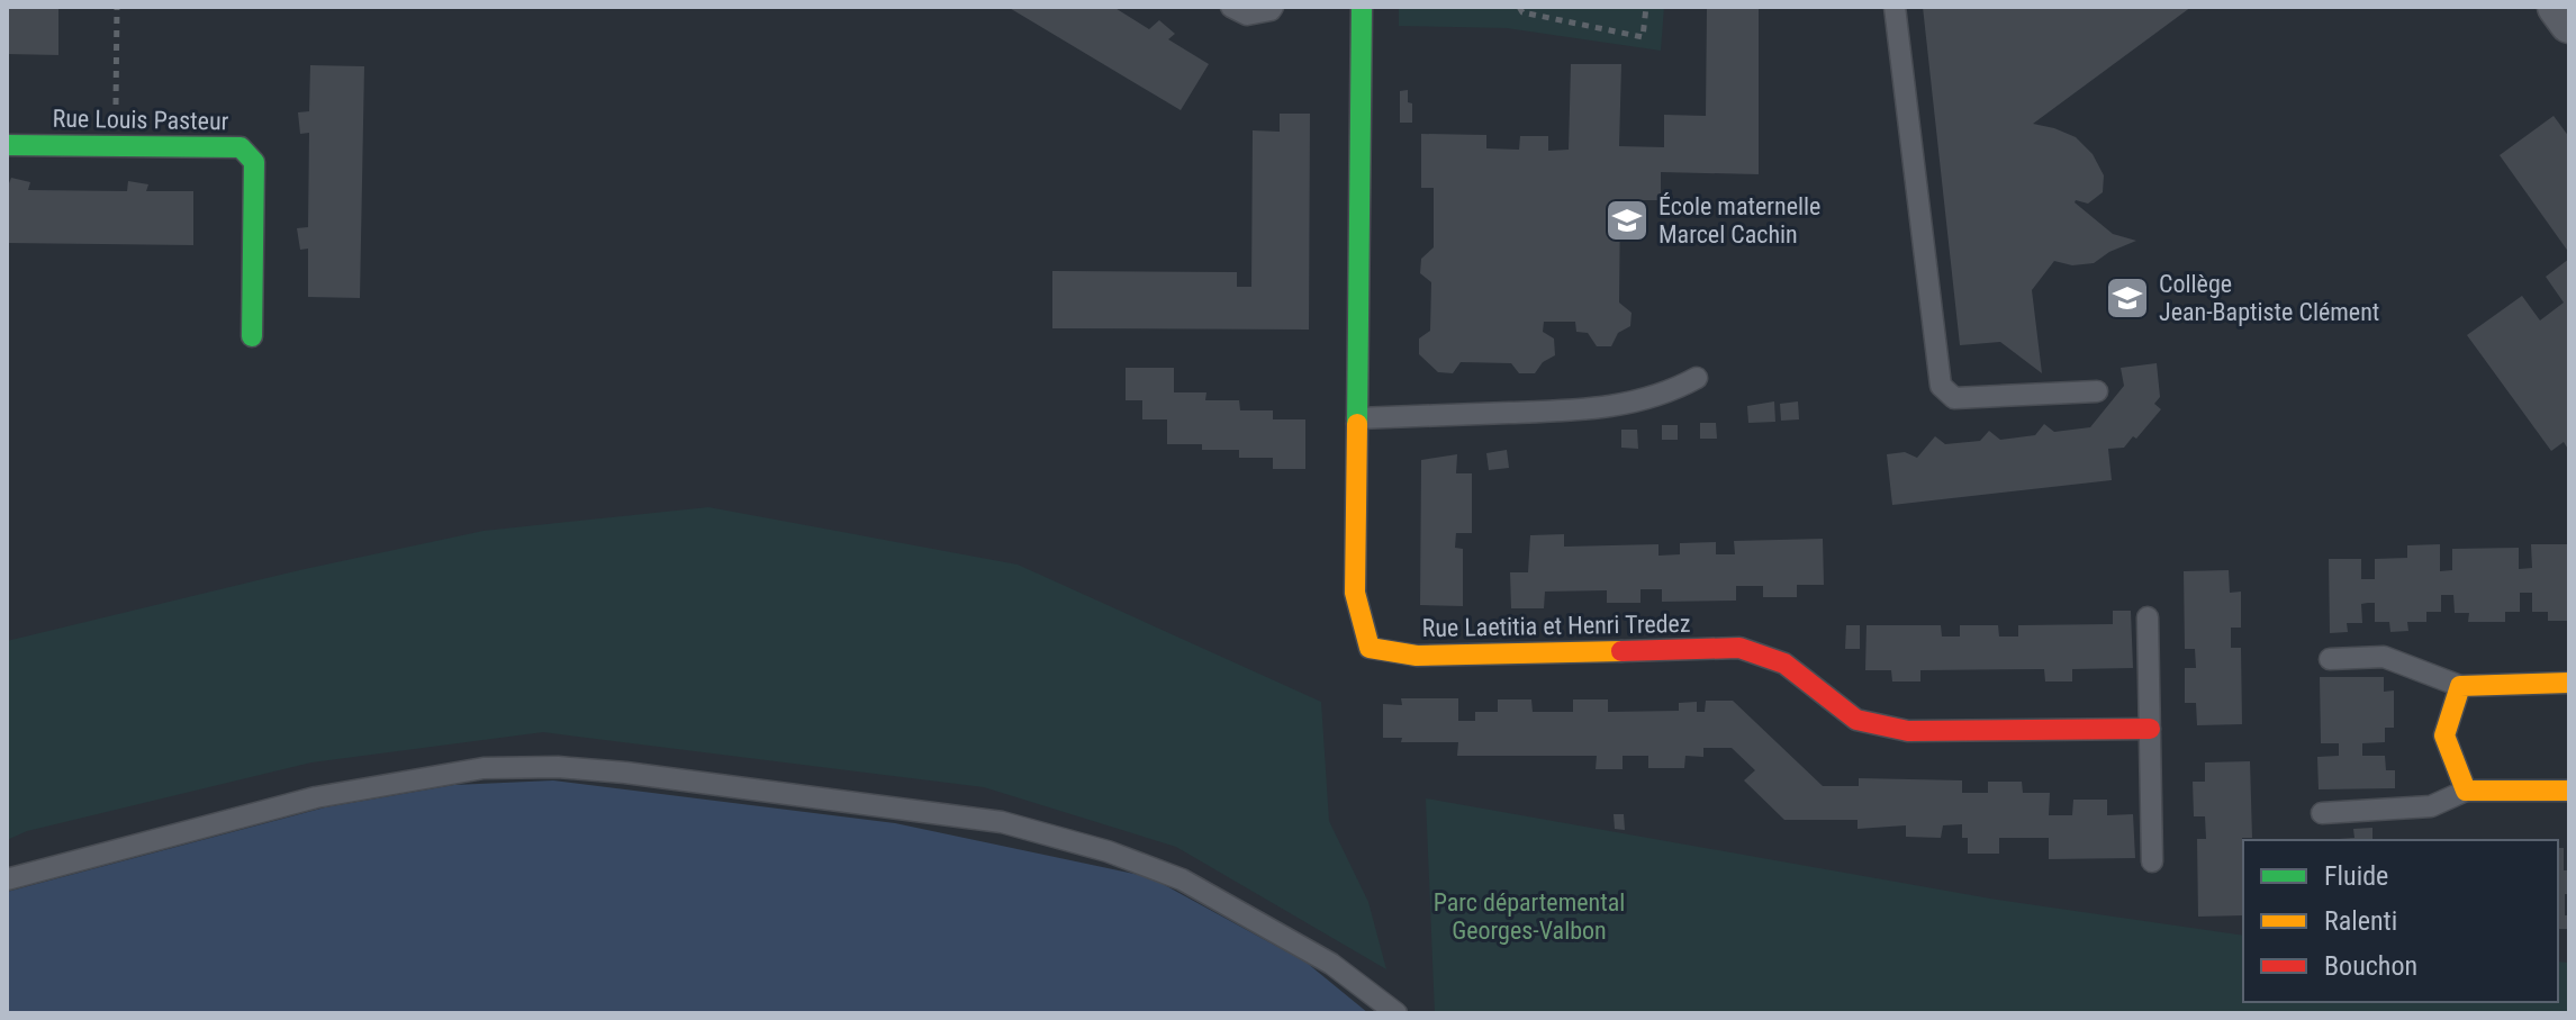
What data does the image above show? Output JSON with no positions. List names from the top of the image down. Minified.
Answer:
{"streets":{"street":["Rue Louis Pasteur","Rue Laetitia et Henri Tredez"]},"parks":["Parc départemental Georges-Valbon"],"places":{"school or university":["École maternelle Marcel Cachin","Collège Jean-Baptiste Clément"]},"legend":["Fluide","Ralenti","Bouchon"]}
